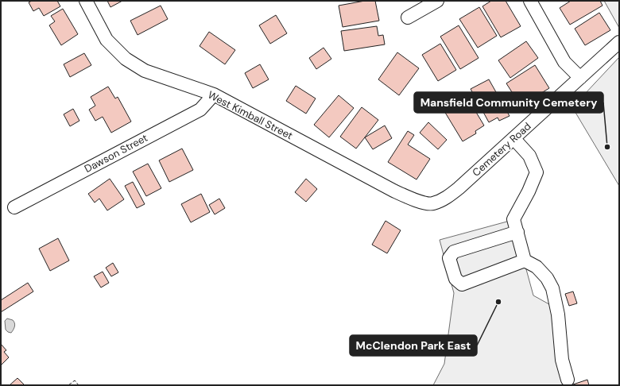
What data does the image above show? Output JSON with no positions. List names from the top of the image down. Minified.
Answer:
{"streets":{"street":["West Kimball Street","Cemetery Road","Dawson Street"]},"crossings":[["West Kimball Street","Cemetery Road"],["West Kimball Street","Dawson Street"]],"places":["Mansfield Community Cemetery","McClendon Park East"]}
